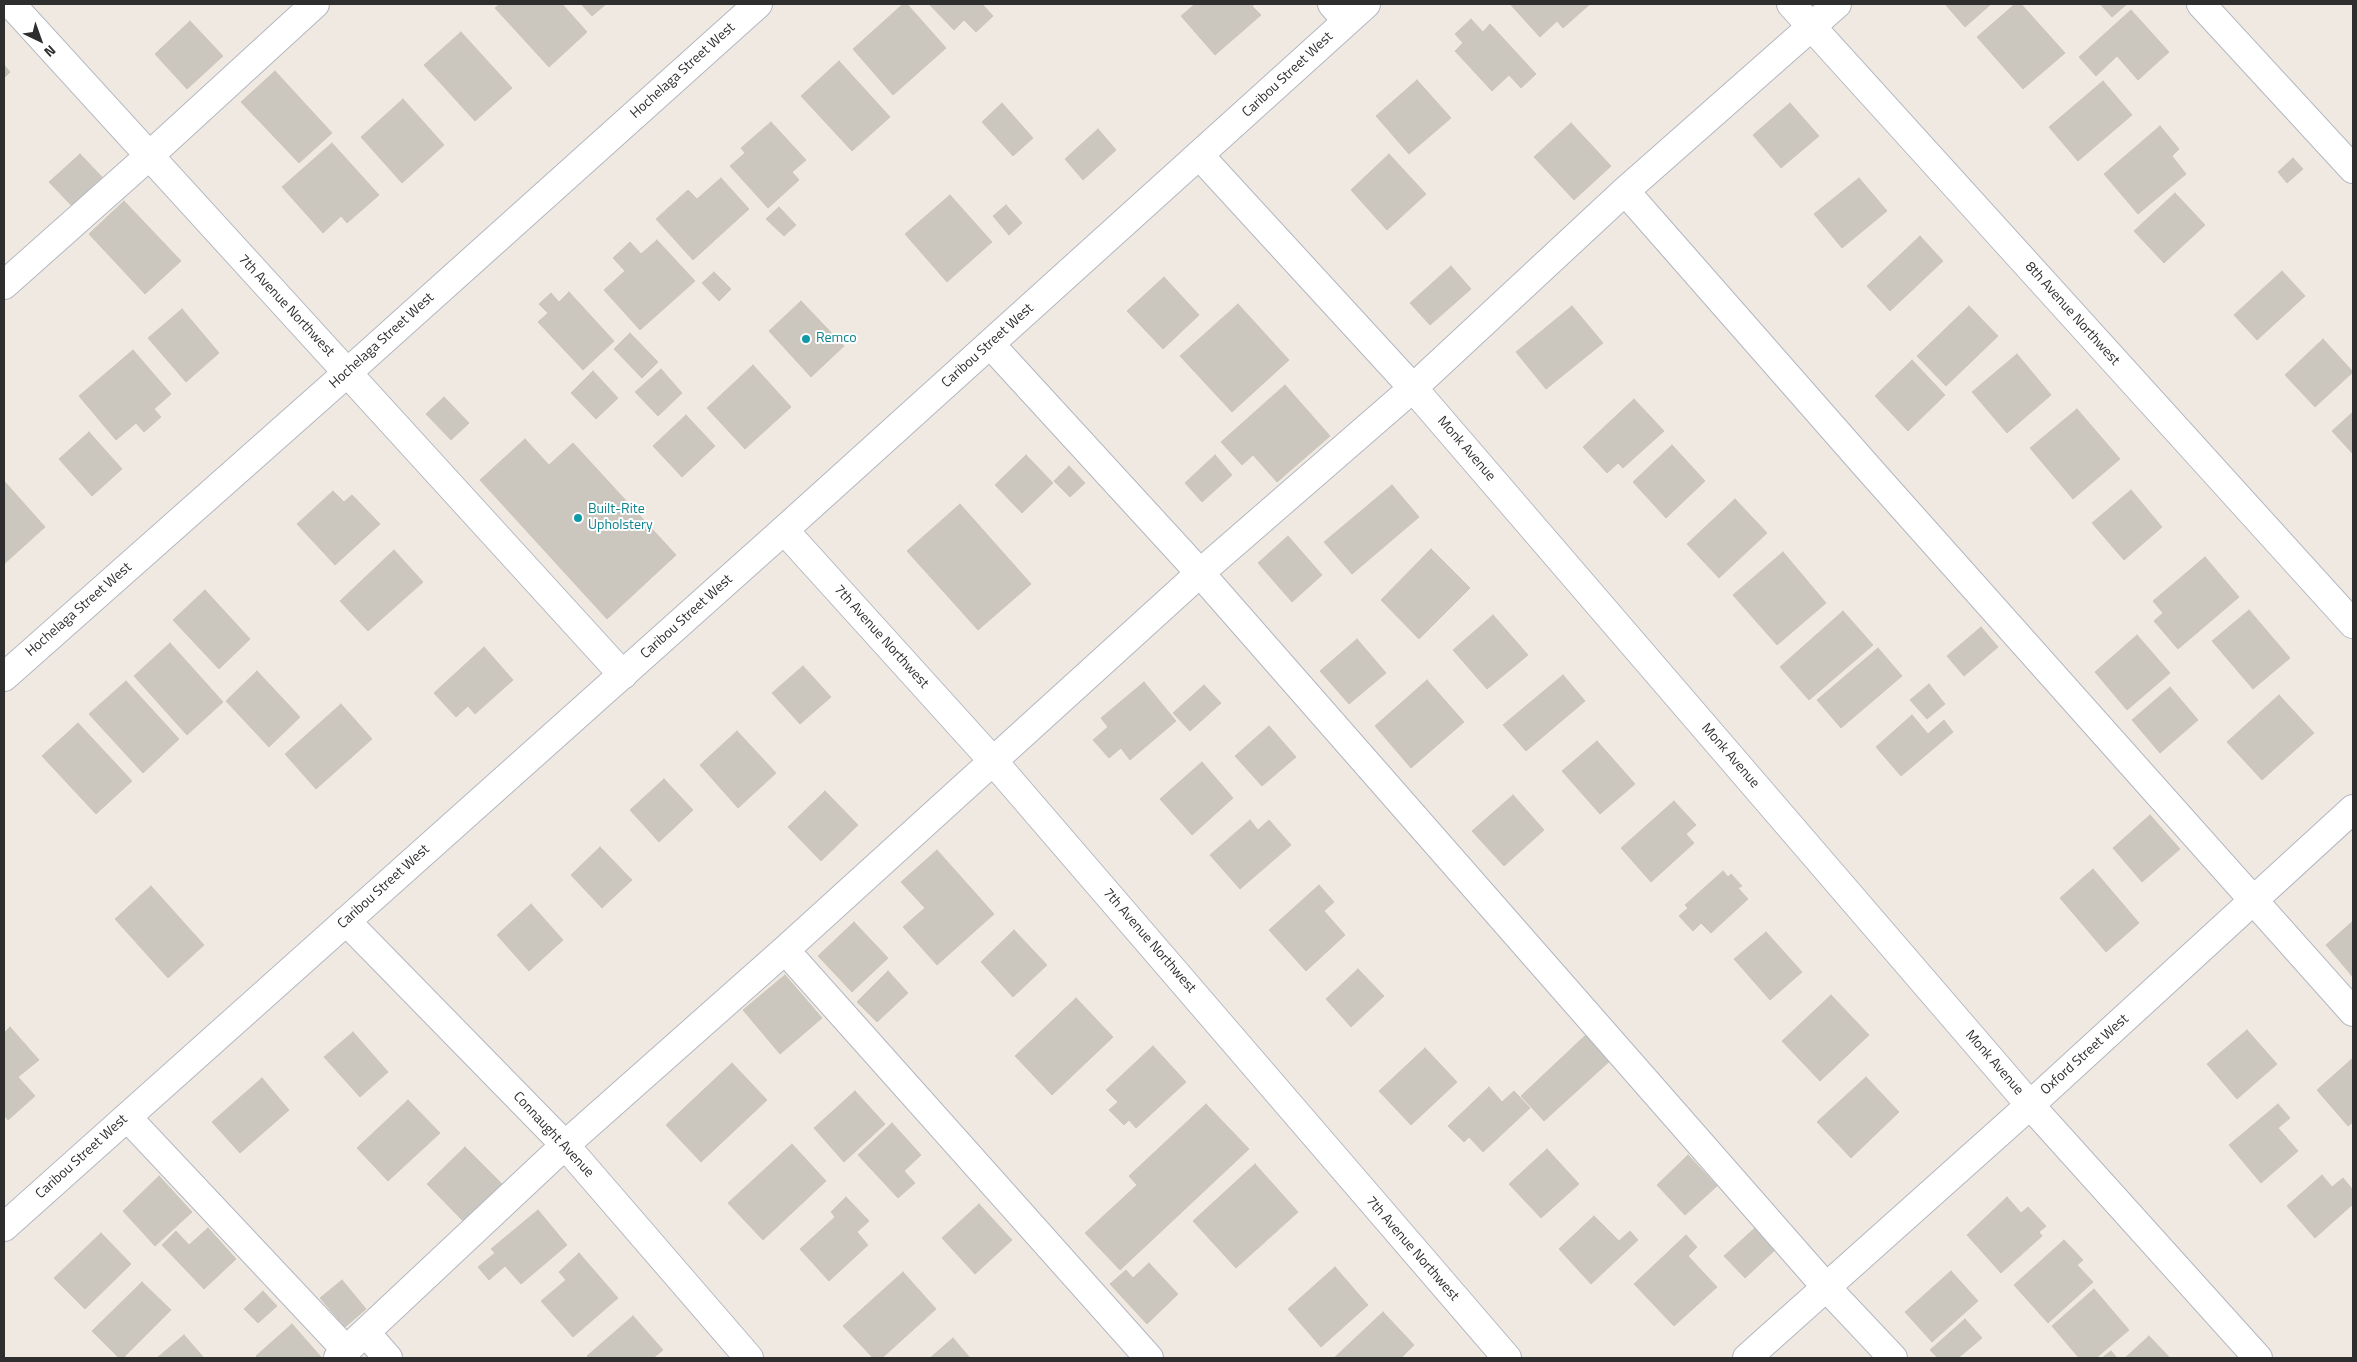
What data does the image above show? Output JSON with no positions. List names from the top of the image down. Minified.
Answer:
{"streets":{"street":["Hochelaga Street West","Caribou Street West","7th Avenue Northwest","8th Avenue Northwest","Monk Avenue","Oxford Street West","Connaught Avenue"]},"crossings":[["Hochelaga Street West","7th Avenue Northwest"],["Caribou Street West","7th Avenue Northwest"],["Caribou Street West","Monk Avenue"],["Caribou Street West","Connaught Avenue"],["Monk Avenue","Oxford Street West"]],"places":["Remco","Built-Rite Upholstery"],"north":"bottom right"}
